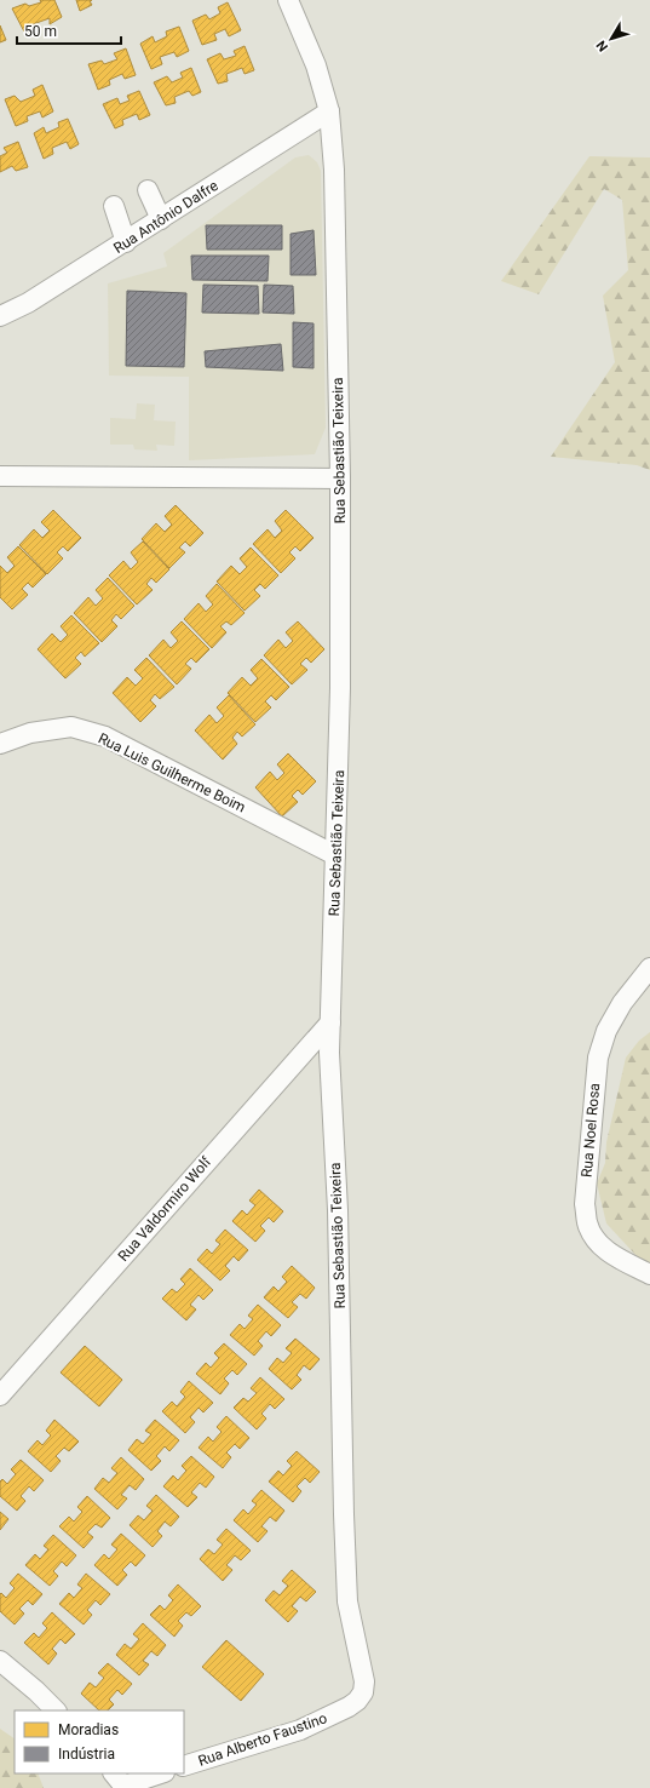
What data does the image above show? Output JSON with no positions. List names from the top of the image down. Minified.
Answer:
{"streets":{"street":["Rua Antônio Dalfre","Rua Sebastião Teixeira","Rua Luis Guilherme Boim","Rua Noel Rosa","Rua Valdormiro Wolf","Rua Alberto Faustino"]},"crossings":[["Rua Antônio Dalfre","Rua Sebastião Teixeira"],["Rua Sebastião Teixeira","Rua Luis Guilherme Boim"],["Rua Sebastião Teixeira","Rua Valdormiro Wolf"],["Rua Sebastião Teixeira","Rua Alberto Faustino"]],"legend":["Moradias","Indústria"],"scale_bar":"50 m","north":"bottom left"}
